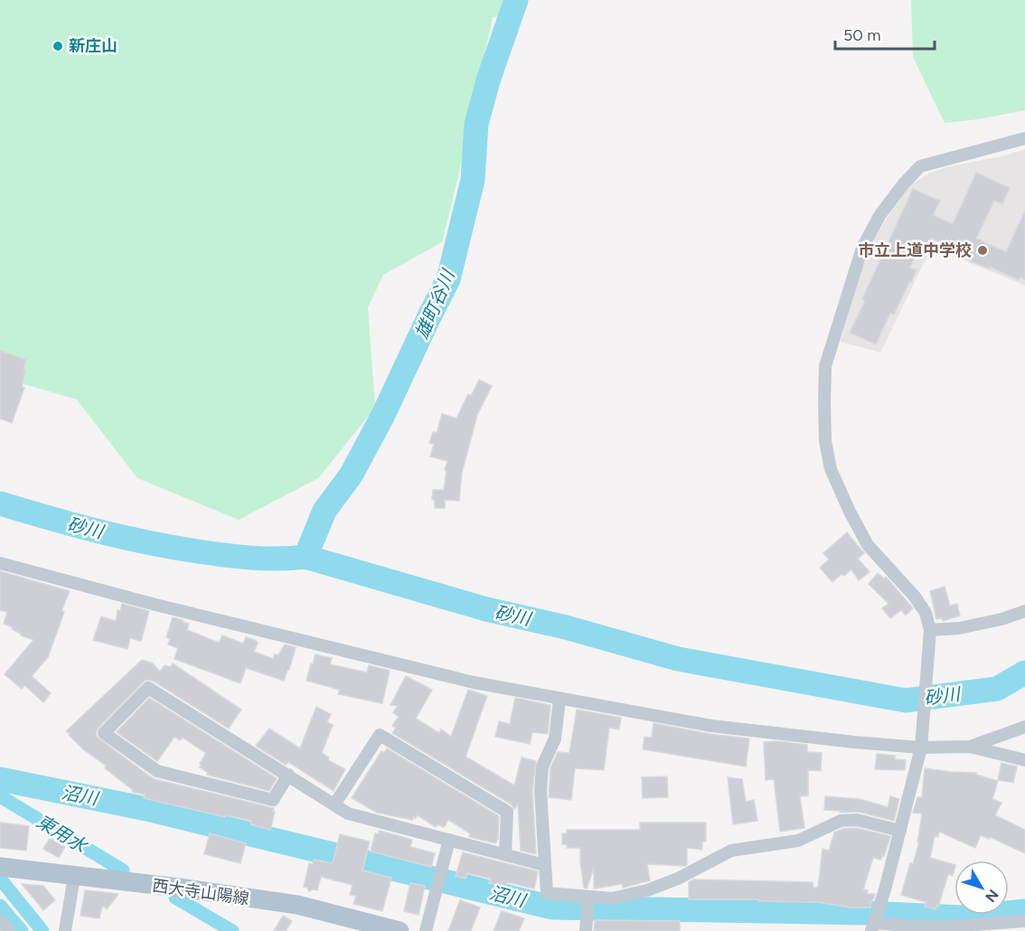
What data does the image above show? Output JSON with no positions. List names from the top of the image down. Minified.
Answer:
{"streets":{"main road":["西大寺山陽線"]},"water":["雄町谷川","砂川","沼川","東用水"],"places":["新庄山","市立上道中学校"],"scale_bar":"50 m","north":"bottom right"}
